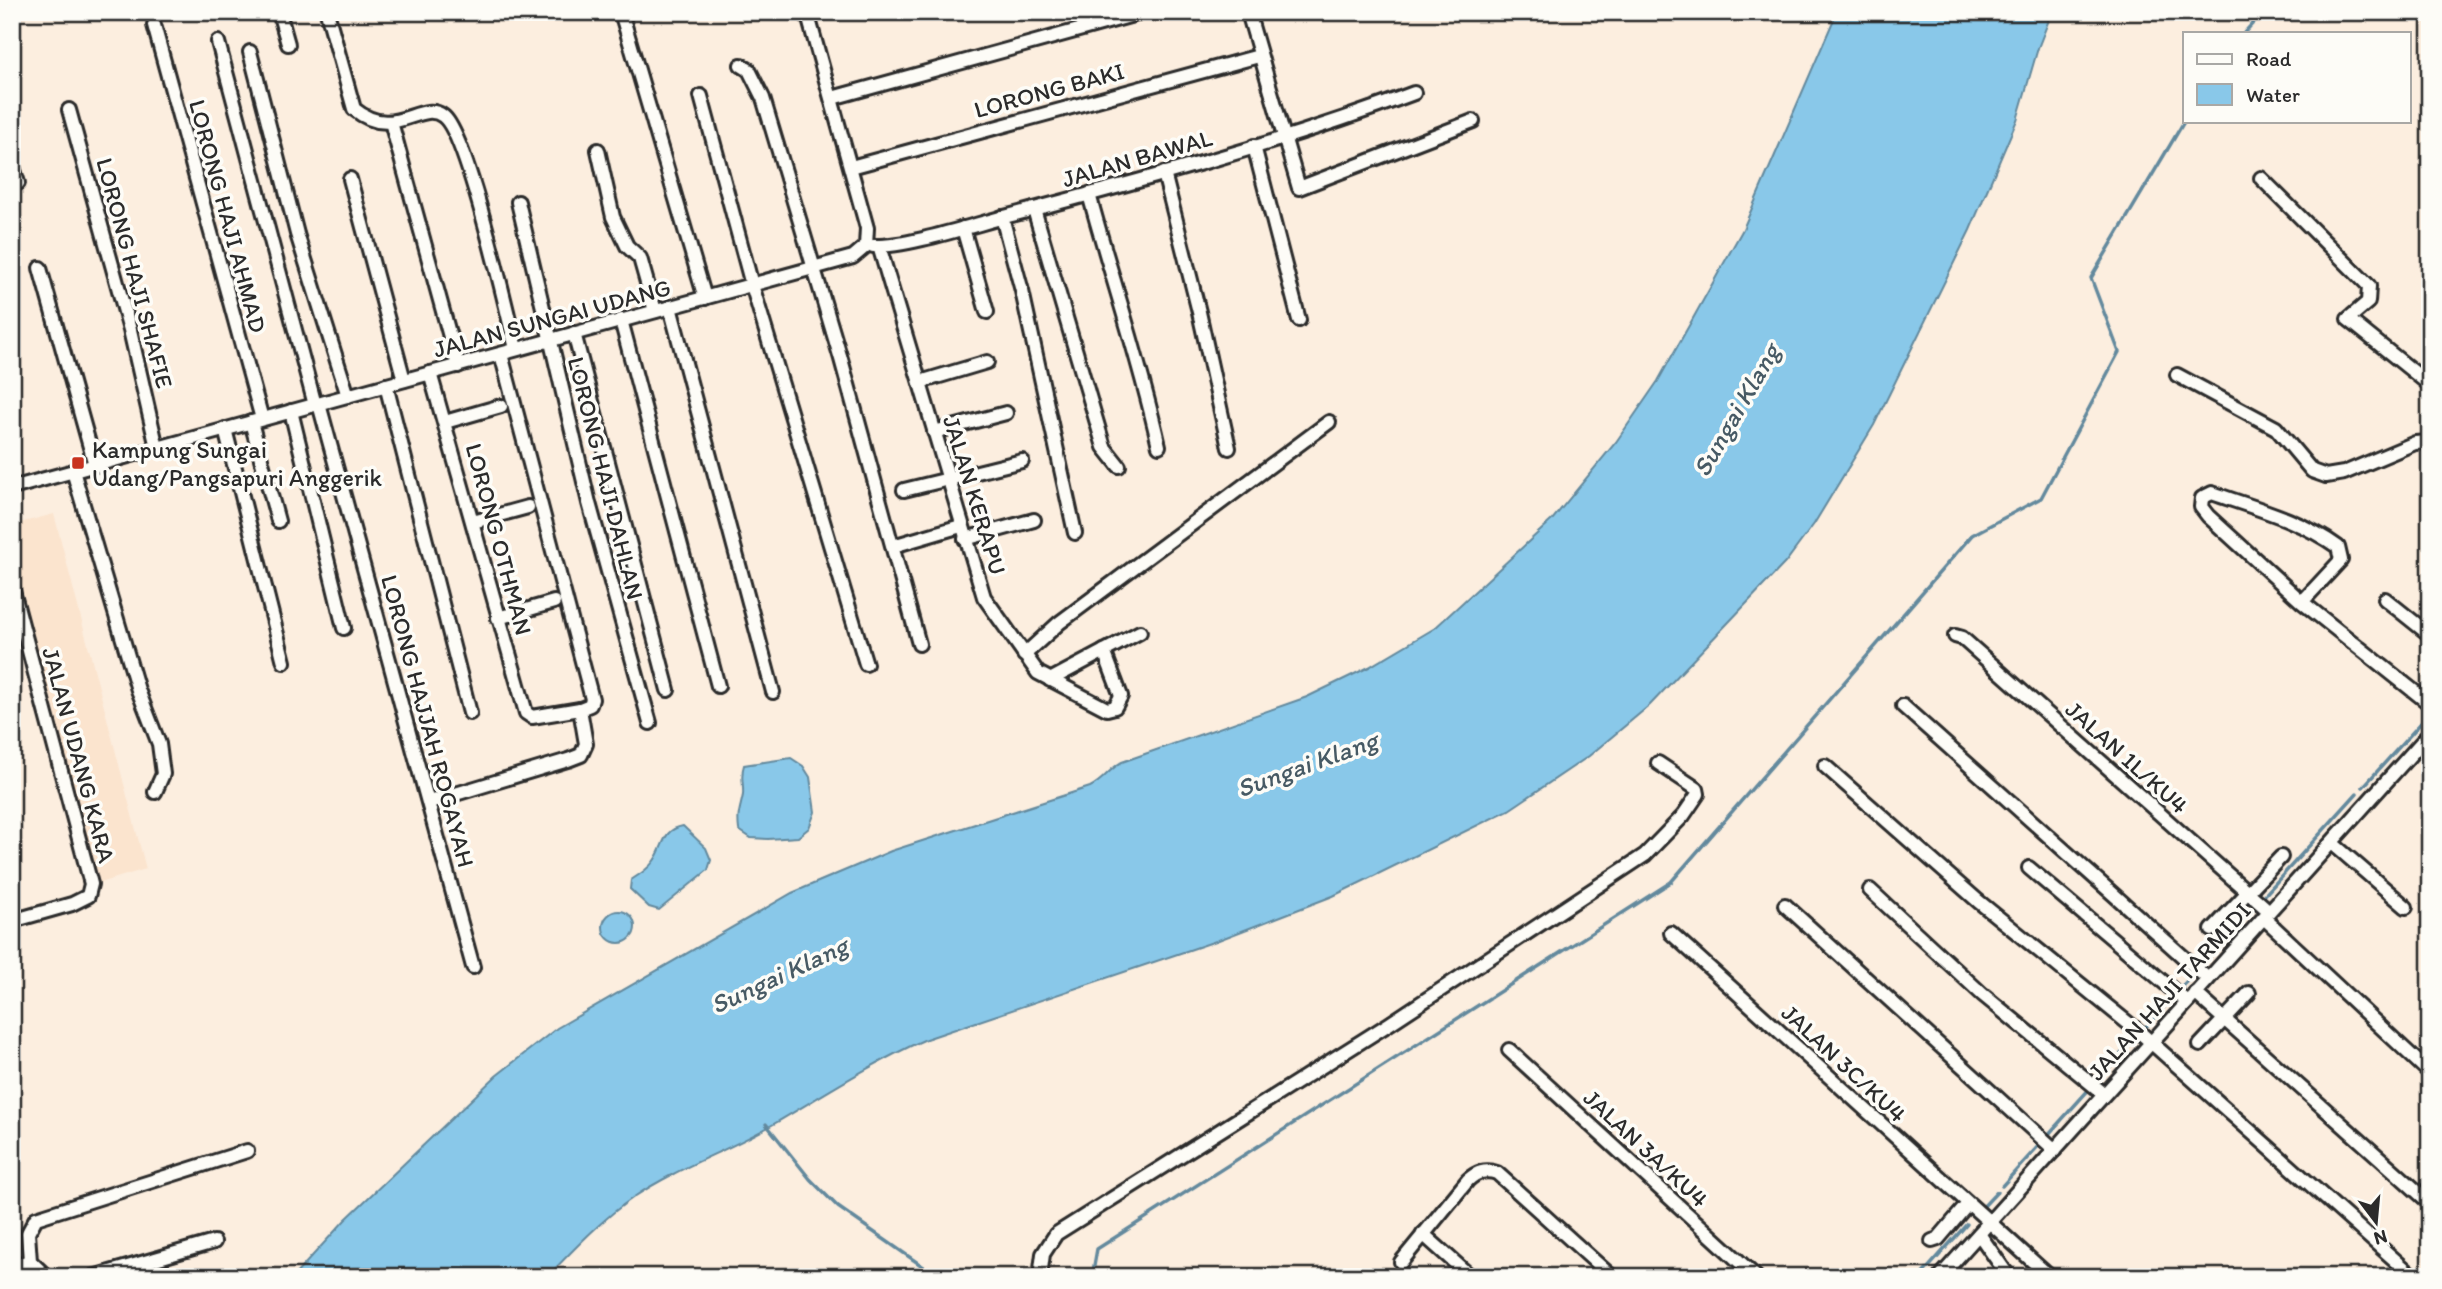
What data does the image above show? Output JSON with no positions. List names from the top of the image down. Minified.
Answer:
{"streets":{"street":["LORONG BAKI","JALAN BAWAL","LORONG HAJI AHMAD","LORONG HAJI SHAFIE","JALAN SUNGAI UDANG","LORONG HAJI DAHLAN","JALAN KERAPU","LORONG OTHMAN","LORONG HAJJAH ROGAYAH","JALAN UDANG KARA","JALAN 1L/KU4","JALAN HAJI TARMIDI","JALAN 3C/KU4","JALAN 3A/KU4"]},"crossings":[["JALAN BAWAL","JALAN SUNGAI UDANG"],["JALAN BAWAL","JALAN KERAPU"],["LORONG HAJI AHMAD","JALAN SUNGAI UDANG"],["LORONG HAJI SHAFIE","JALAN SUNGAI UDANG"],["JALAN SUNGAI UDANG","LORONG HAJI DAHLAN"],["JALAN SUNGAI UDANG","JALAN KERAPU"],["JALAN SUNGAI UDANG","LORONG OTHMAN"],["JALAN SUNGAI UDANG","LORONG HAJJAH ROGAYAH"],["JALAN 1L/KU4","JALAN HAJI TARMIDI"],["JALAN HAJI TARMIDI","JALAN 3C/KU4"]],"water":["Sungai Klang"],"places":{"transit":["Kampung Sungai Udang/Pangsapuri Anggerik"]},"legend":["Road","Water"],"north":"bottom"}
